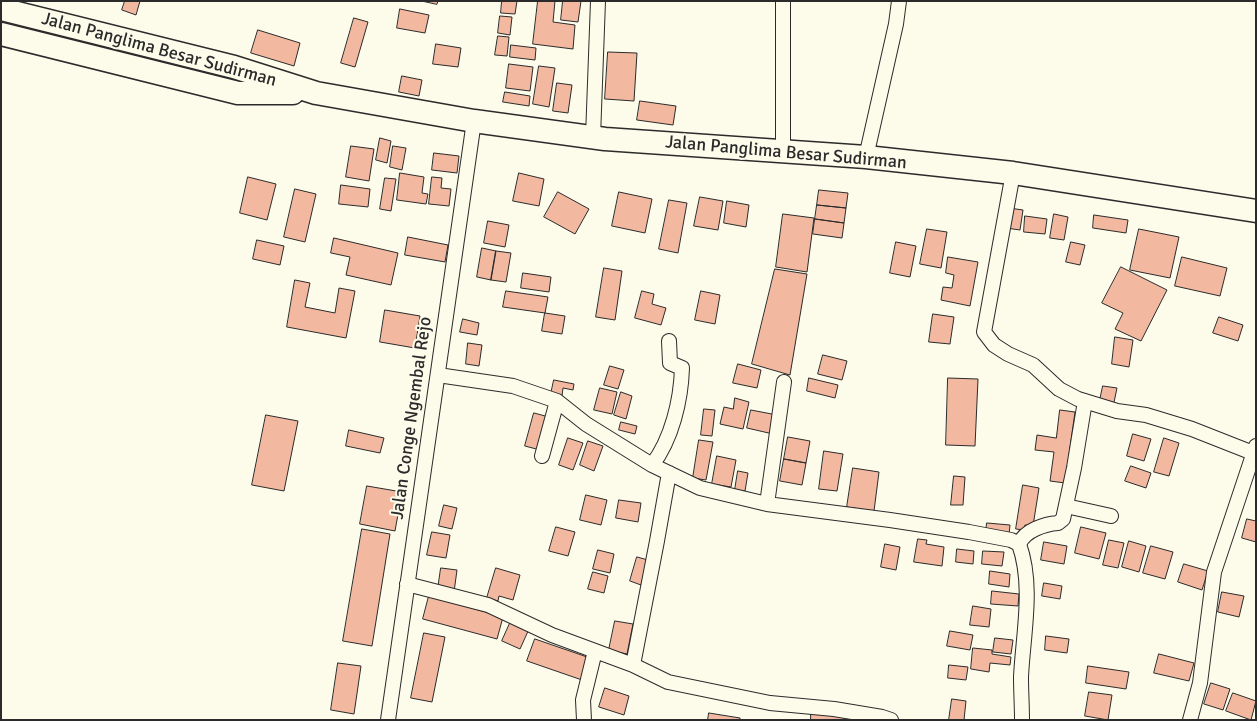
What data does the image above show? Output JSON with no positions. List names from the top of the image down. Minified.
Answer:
{"streets":{"main road":["Jalan Panglima Besar Sudirman"],"street":["Jalan Conge Ngembal Rejo"]},"crossings":[["Jalan Panglima Besar Sudirman","Jalan Conge Ngembal Rejo"]]}
